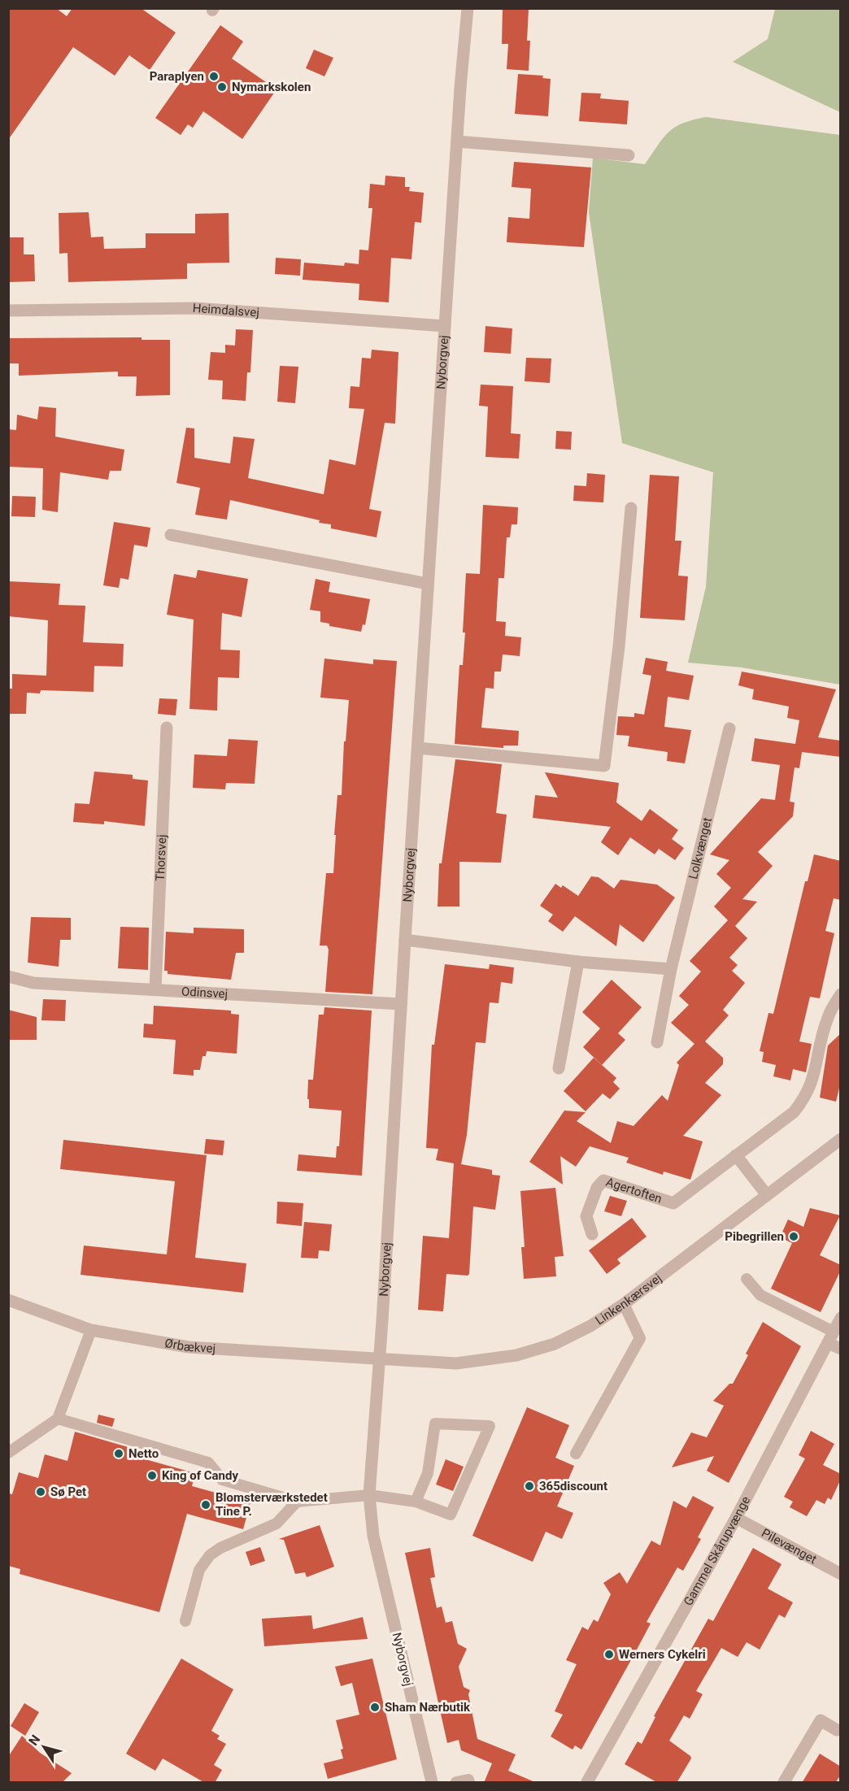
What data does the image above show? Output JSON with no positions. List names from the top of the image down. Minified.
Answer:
{"streets":{"street":["Heimdalsvej","Nyborgvej","Lolkvænget","Thorsvej","Odinsvej","Agertoften","Linkenkærsvej","Ørbækvej","Pilevænget","Gammel Skårupvænge"]},"crossings":[["Heimdalsvej","Nyborgvej"],["Nyborgvej","Odinsvej"],["Nyborgvej","Linkenkærsvej"],["Nyborgvej","Ørbækvej"],["Thorsvej","Odinsvej"],["Linkenkærsvej","Ørbækvej"],["Pilevænget","Gammel Skårupvænge"]],"places":["Paraplyen","Nymarkskolen","Pibegrillen","Netto","King of Candy","365discount","Sø Pet","Blomsterværkstedet Tine P.","Werners Cykelri","Sham Nærbutik"],"north":"top left"}
